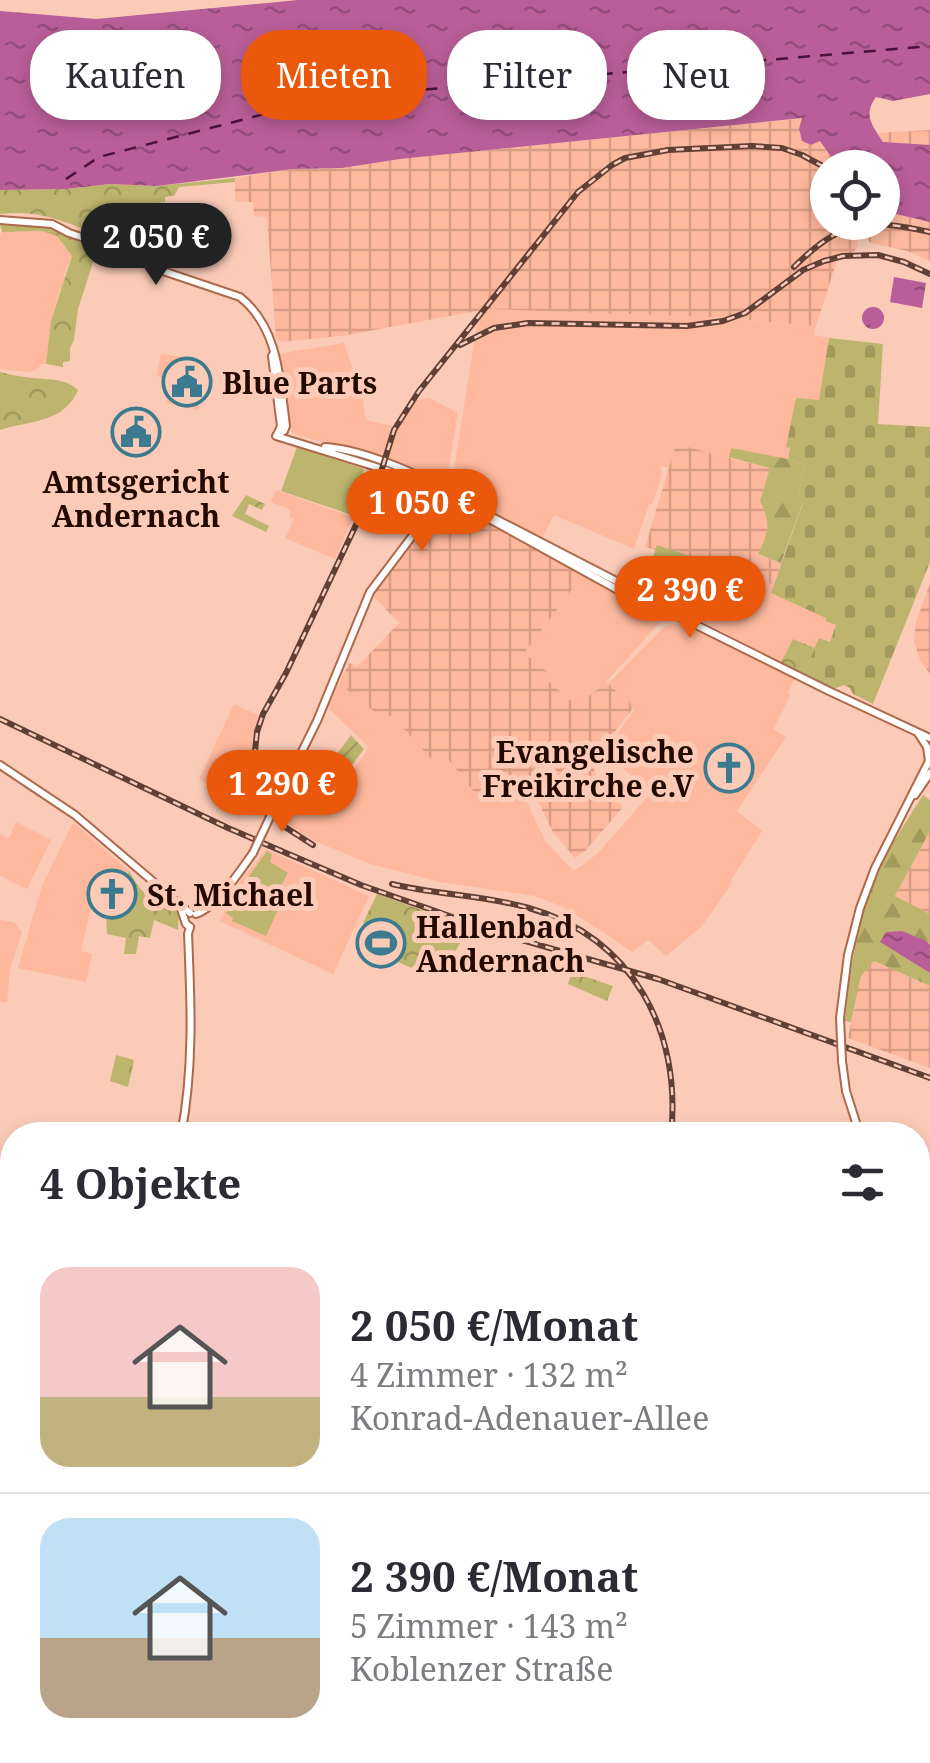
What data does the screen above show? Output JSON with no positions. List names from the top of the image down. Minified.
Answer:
{"places":{"public building":["Blue Parts","Amtsgericht Andernach"],"church":["Evangelische Freikirche e.V","St. Michael"],"sports":["Hallenbad Andernach"]},"page":{"chip":["Kaufen","Mieten","Filter","Neu"],"price":["2 050 €","1 050 €","2 390 €","1 290 €"],"heading":"4 Objekte","list":[{"name":"2 050 €/Monat","note":"4 Zimmer · 132 m² · Konrad-Adenauer-Allee"},{"name":"2 390 €/Monat","note":"5 Zimmer · 143 m² · Koblenzer Straße"}]}}
